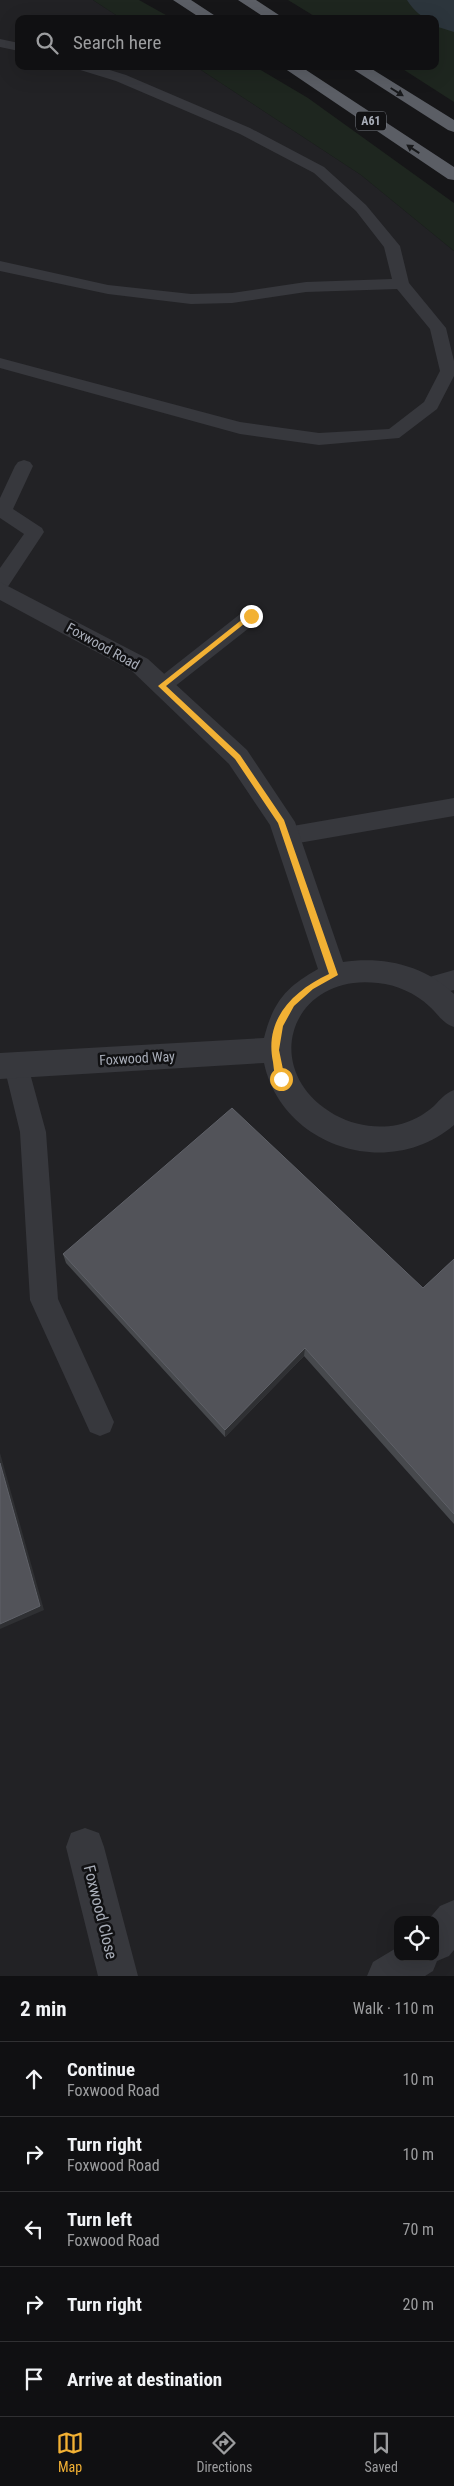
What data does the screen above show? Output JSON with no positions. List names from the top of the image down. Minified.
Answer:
{"streets":{"highway":["A61"],"street":["Foxwood Road","Foxwood Way","Foxwood Close"]},"page":{"search":"Search here","heading":["2 min","Walk · 110 m"],"list":[["Continue","Foxwood Road","10 m"],["Turn right","Foxwood Road","10 m"],["Turn left","Foxwood Road","70 m"],["Turn right","20 m"],"Arrive at destination"],"nav":["Map","Directions","Saved"]}}
